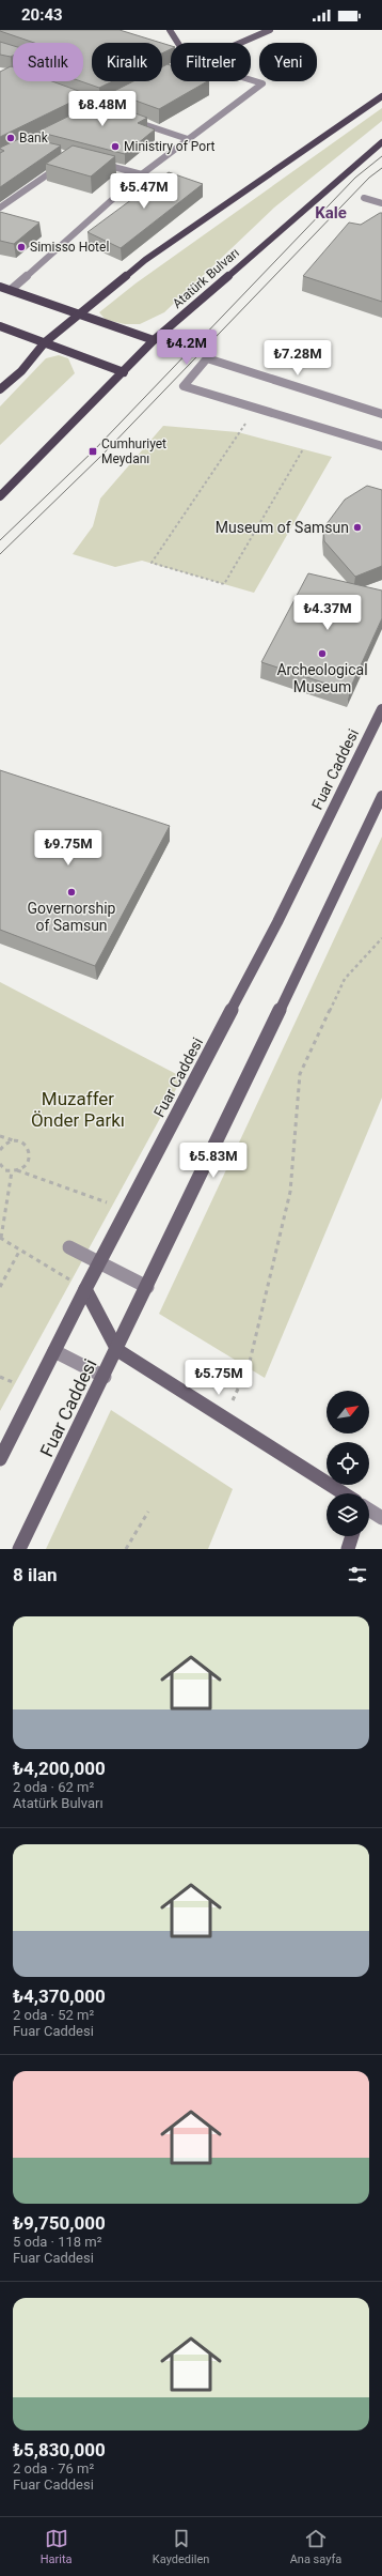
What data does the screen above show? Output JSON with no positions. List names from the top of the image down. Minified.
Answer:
{"streets":{"main road":["Atatürk Bulvarı","Fuar Caddesi"]},"districts":["Kale"],"parks":["Muzaffer Önder Parkı"],"places":{"other":["Bank","Ministiry of Port","Simisso Hotel","Museum of Samsun","Archeological Museum","Governorship of Samsun"],"transit":["Cumhuriyet Meydanı"]},"north":"top right","page":{"status":"20:43","chip":["Satılık","Kiralık","Filtreler","Yeni"],"price":["₺8.48M","₺5.47M","₺4.2M","₺7.28M","₺4.37M","₺9.75M","₺5.83M","₺5.75M"],"heading":"8 ilan","list":[{"name":"₺4,200,000","note":"2 oda · 62 m² · Atatürk Bulvarı"},{"name":"₺4,370,000","note":"2 oda · 52 m² · Fuar Caddesi"},{"name":"₺9,750,000","note":"5 oda · 118 m² · Fuar Caddesi"},{"name":"₺5,830,000","note":"2 oda · 76 m² · Fuar Caddesi"}],"tabs":["Harita","Kaydedilen","Ana sayfa"]}}
